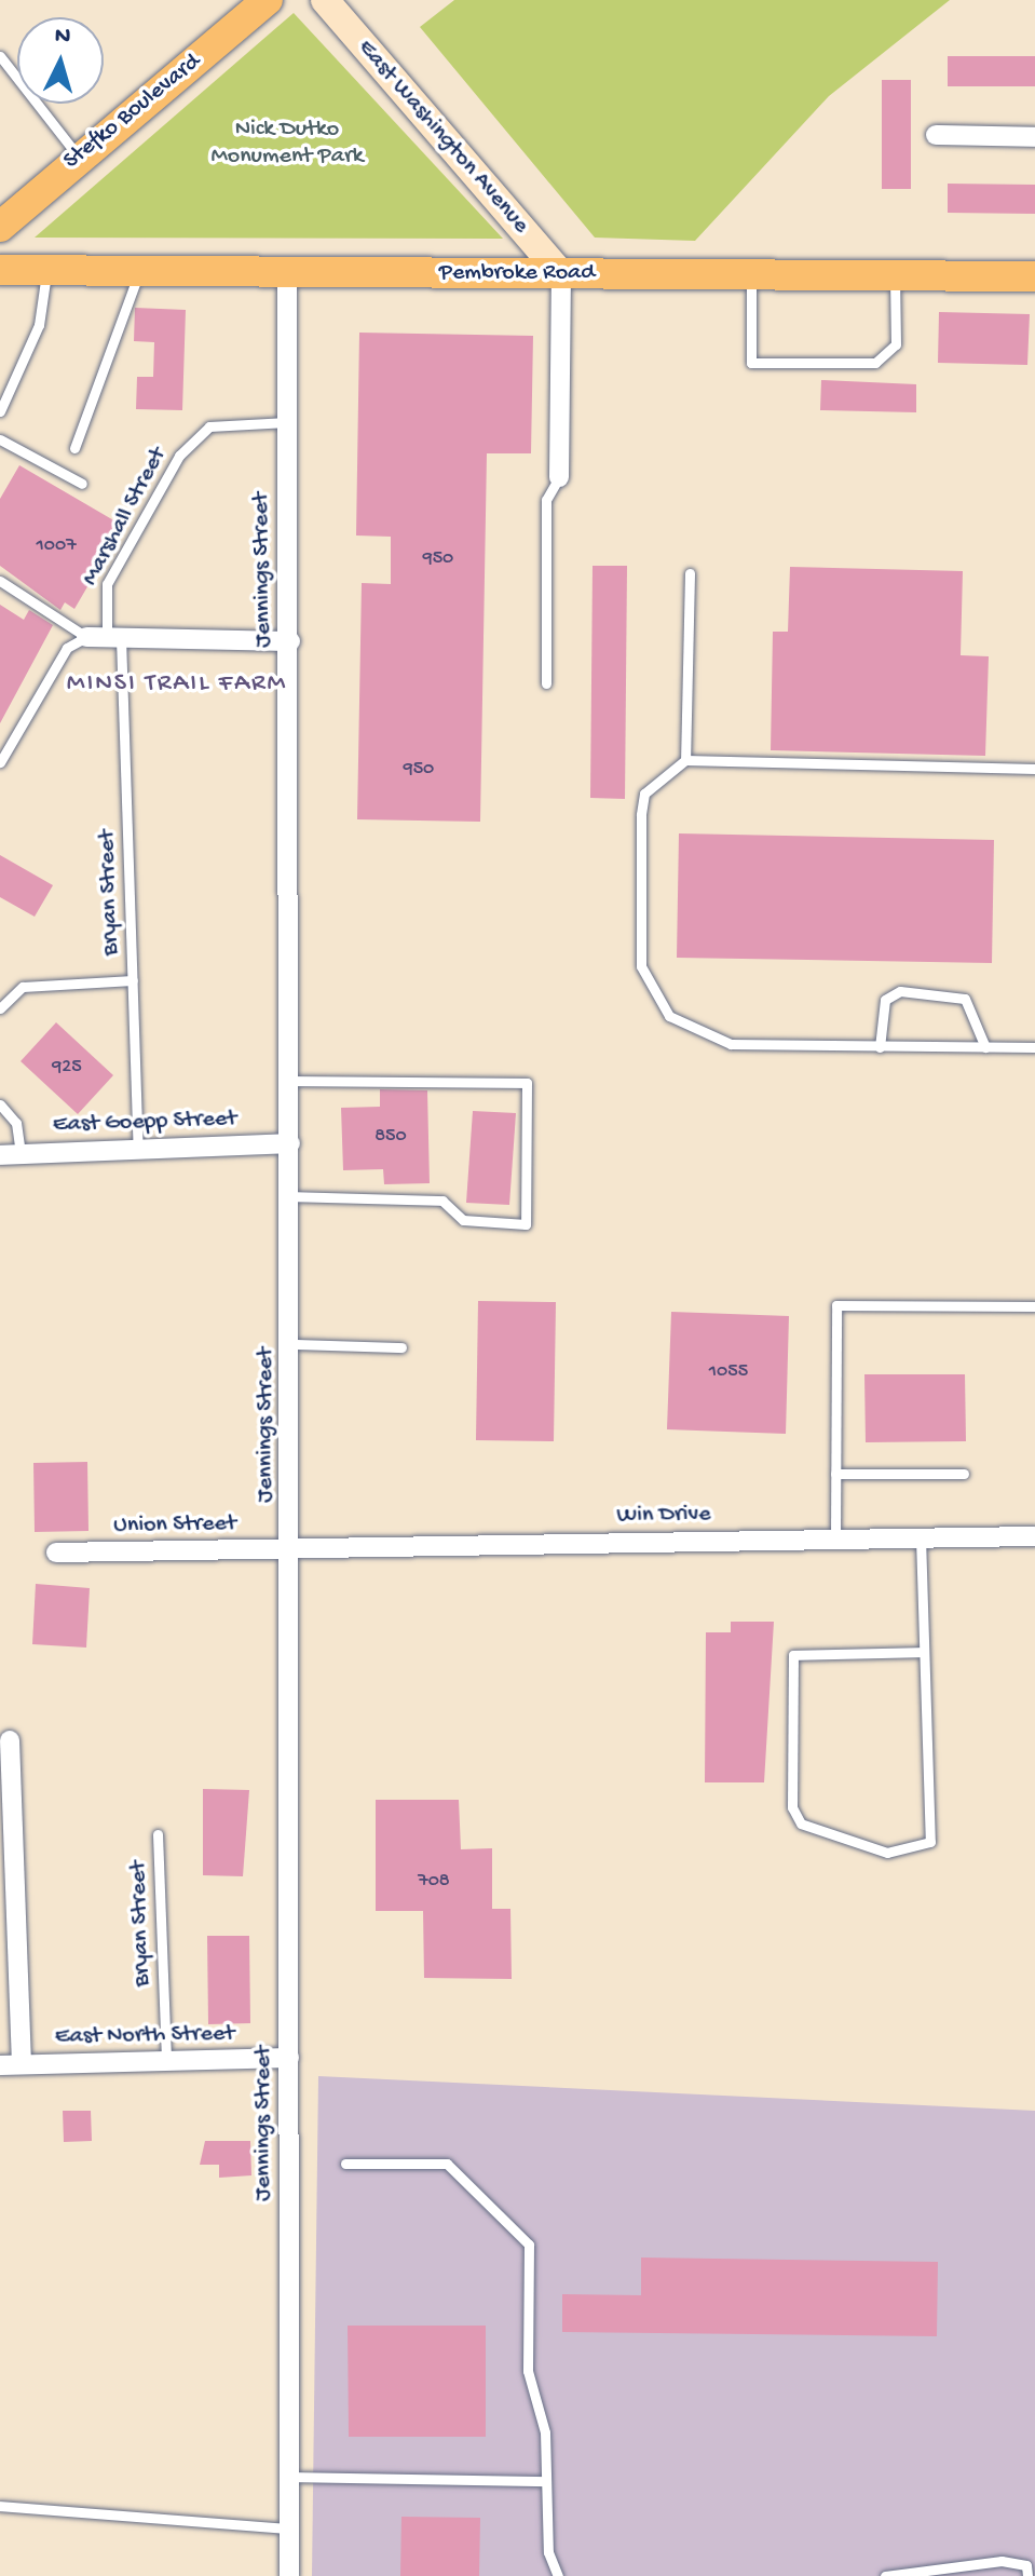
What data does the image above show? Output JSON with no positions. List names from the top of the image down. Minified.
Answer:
{"streets":{"main road":["Stefko Boulevard","Pembroke Road"],"street":["East Washington Avenue","Jennings Street","East Goepp Street","Win Drive","Union Street","East North Street"],"lane":["Marshall Street","Bryan Street"]},"crossings":[["East Washington Avenue","Pembroke Road"],["Pembroke Road","Jennings Street"],["Marshall Street","Jennings Street"],["Marshall Street","Bryan Street"],["Jennings Street","East Goepp Street"],["Jennings Street","Win Drive"],["Jennings Street","Union Street"],["Jennings Street","East North Street"],["Bryan Street","East Goepp Street"],["Bryan Street","East North Street"],["Win Drive","Union Street"]],"districts":["MINSI TRAIL FARM"],"parks":["Nick Dutko Monument Park"],"house_numbers":["1007","950","950","925","850","1055","708"],"north":"top"}
